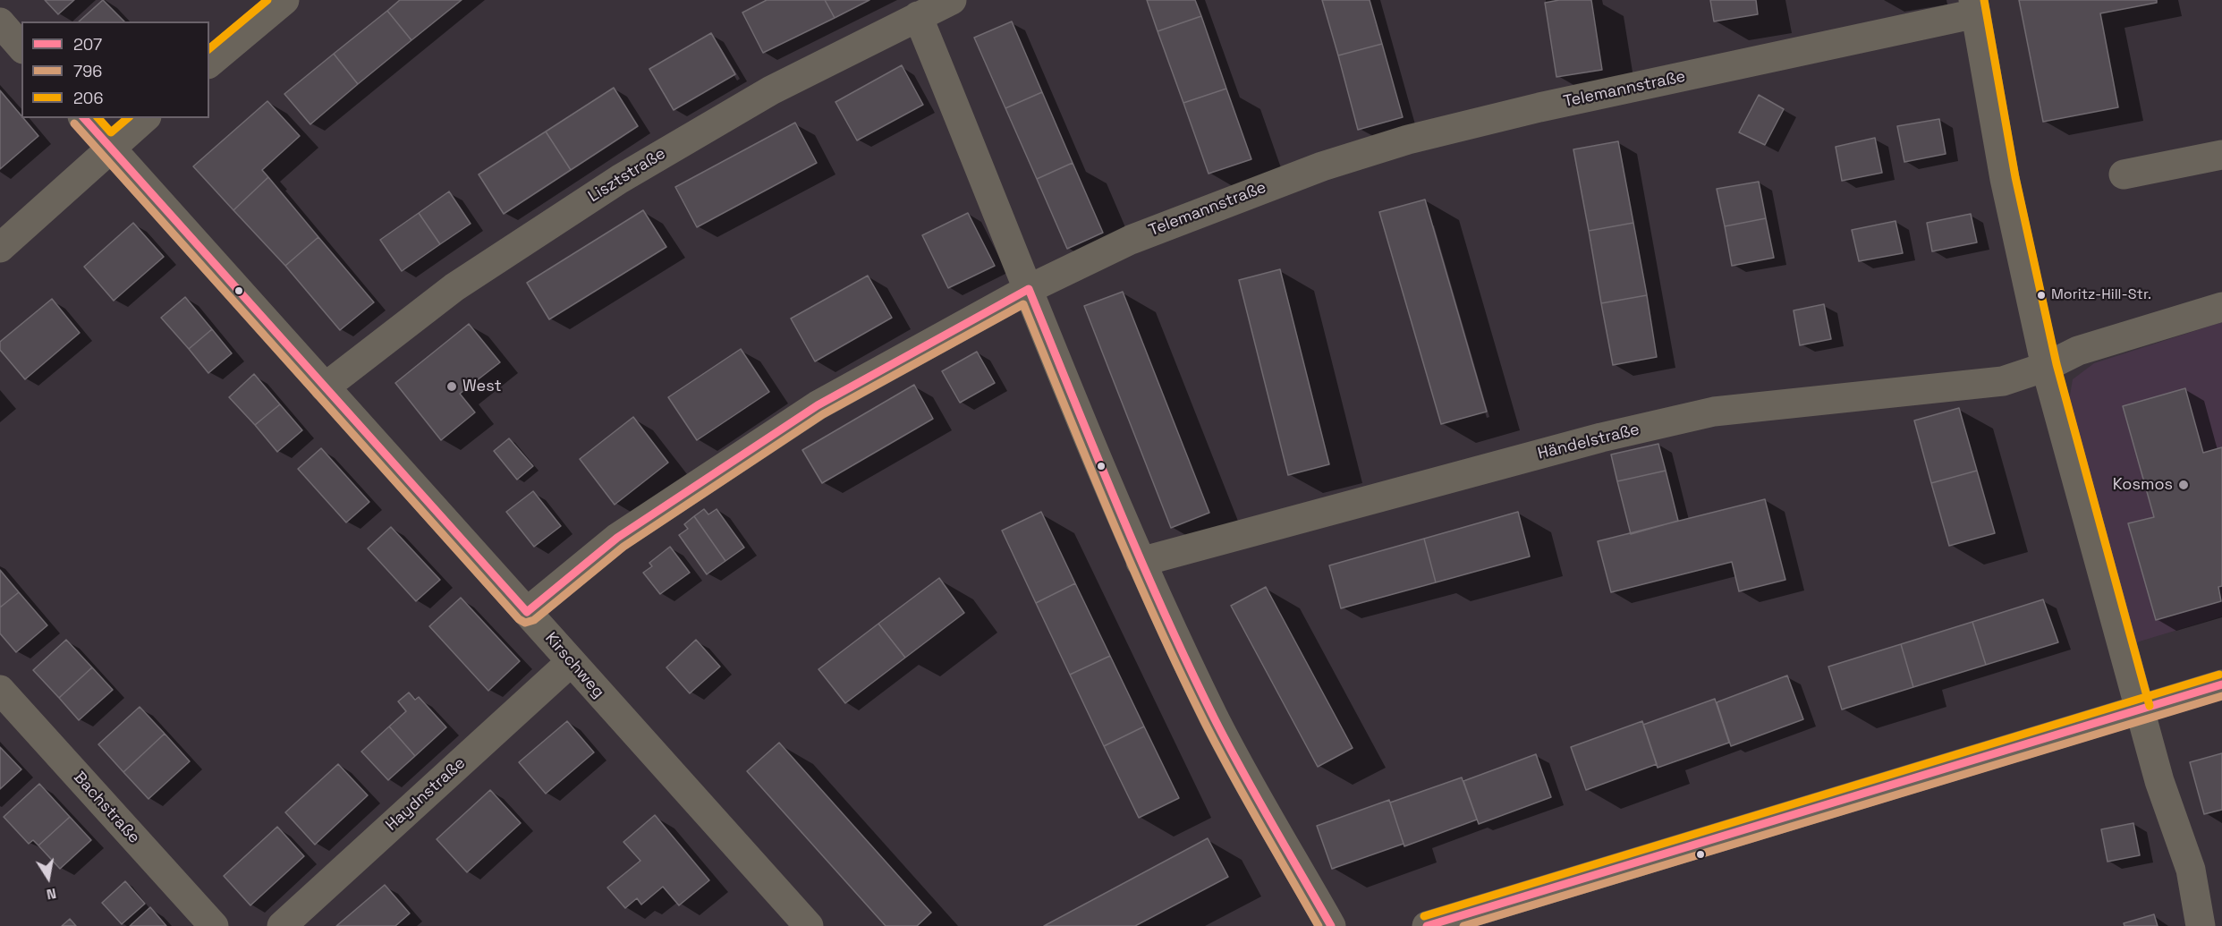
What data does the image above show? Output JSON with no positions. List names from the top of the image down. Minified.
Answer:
{"streets":{"street":["Telemannstraße","Lisztstraße","Händelstraße","Kirschweg","Haydnstraße","Bachstraße"]},"crossings":[["Telemannstraße","Kirschweg"],["Lisztstraße","Kirschweg"],["Kirschweg","Haydnstraße"]],"places":["Moritz-Hill-Str.","West","Kosmos"],"lines":["transit line 206","transit line 207","transit line 796"],"legend":["207","796","206"],"north":"bottom"}
